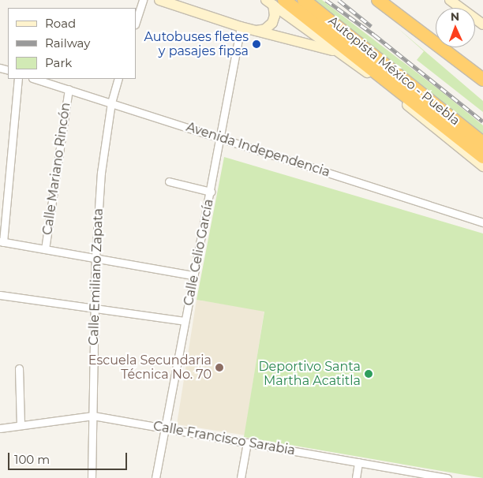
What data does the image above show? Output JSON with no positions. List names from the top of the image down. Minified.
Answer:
{"streets":{"highway":["Autopista México - Puebla"],"street":["Avenida Independencia","Calle Mariano Rincón","Calle Celio García","Calle Emiliano Zapata","Calle Francisco Sarabia"]},"crossings":[["Avenida Independencia","Calle Mariano Rincón"],["Avenida Independencia","Calle Celio García"],["Avenida Independencia","Calle Emiliano Zapata"],["Calle Celio García","Calle Francisco Sarabia"],["Calle Emiliano Zapata","Calle Francisco Sarabia"]],"places":["Autobuses fletes y pasajes fipsa","Escuela Secundaria Técnica No. 70","Deportivo Santa Martha Acatitla"],"legend":["Road","Railway","Park"],"scale_bar":"100 m","north":"top"}
